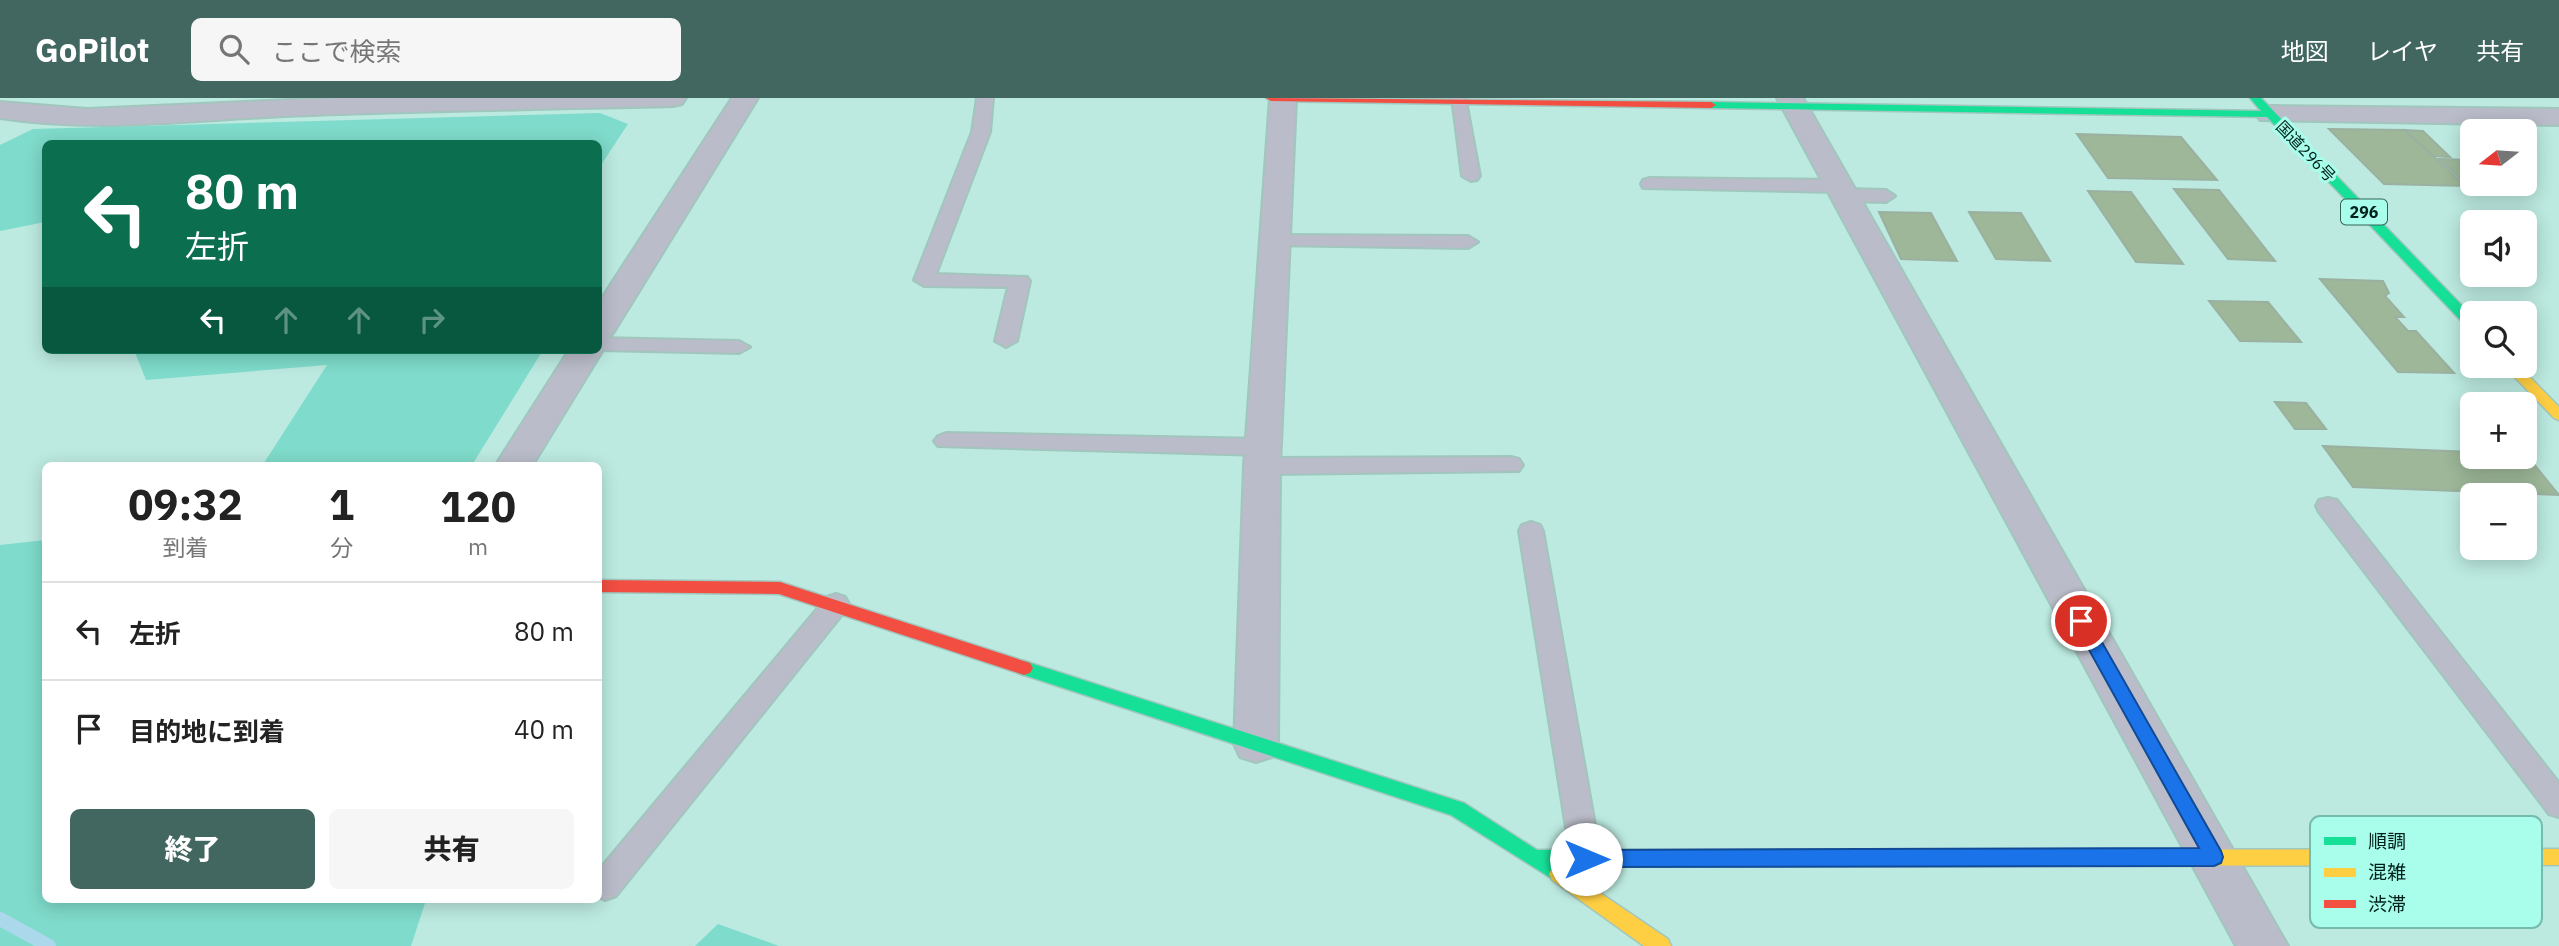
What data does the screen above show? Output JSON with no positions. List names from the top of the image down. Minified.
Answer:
{"streets":{"main road":["国道296号","296"]},"legend":["順調","混雑","渋滞"],"north":"left","page":{"header":"GoPilot","search":"ここで検索","nav":["地図","レイヤ","共有"],"map_buttons":["+","−"],"turn":["80 m","左折"],"eta":["09:32","到着","1","分","120","m"],"list":[{"name":"左折","value":"80 m"},{"name":"目的地に到着","value":"40 m"}],"buttons":["終了","共有"]}}
